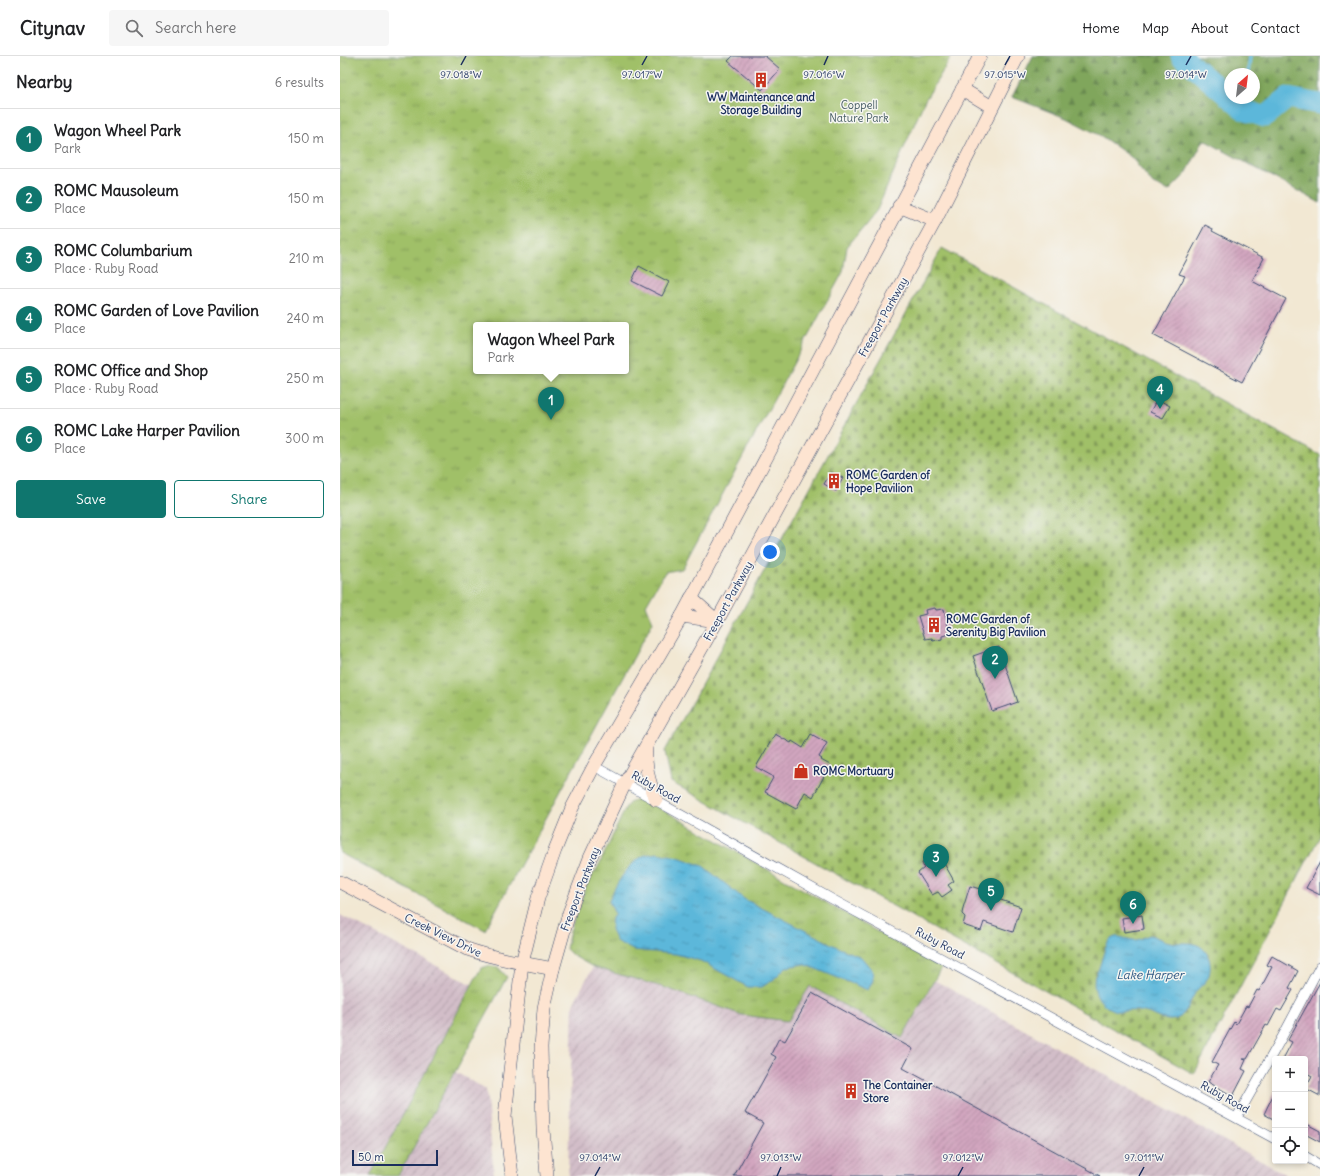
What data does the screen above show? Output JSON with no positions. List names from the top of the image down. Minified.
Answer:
{"streets":{"main road":["Freeport Parkway","Creek View Drive"],"street":["Ruby Road"]},"crossings":[["Freeport Parkway","Ruby Road"],["Freeport Parkway","Creek View Drive"]],"water":["Lake Harper"],"parks":["Coppell Nature Park"],"places":{"building":["WW Maintenance and Storage Building","ROMC Garden of Hope Pavilion","ROMC Garden of Serenity Big Pavilion","The Container Store"],"shop":["ROMC Mortuary"]},"scale_bar":"50 m","north":"top right","page":{"header":"Citynav","search":"Search here","nav":["Home","Map","About","Contact"],"heading":["Nearby","6 results"],"list":[{"mark":"1","name":"Wagon Wheel Park","note":"Park","value":"150 m"},{"mark":"2","name":"ROMC Mausoleum","note":"Place","value":"150 m"},{"mark":"3","name":"ROMC Columbarium","note":"Place · Ruby Road","value":"210 m"},{"mark":"4","name":"ROMC Garden of Love Pavilion","note":"Place","value":"240 m"},{"mark":"5","name":"ROMC Office and Shop","note":"Place · Ruby Road","value":"250 m"},{"mark":"6","name":"ROMC Lake Harper Pavilion","note":"Place","value":"300 m"}],"popup":["Wagon Wheel Park","Park"],"pins":["4","1","2","3","5","6"],"buttons":["Save","Share"],"map_buttons":["+","−"],"scale":"50 m"},"coordinates":["97.018°W","97.017°W","97.016°W","97.015°W","97.014°W","97.013°W","97.012°W","97.011°W"]}
